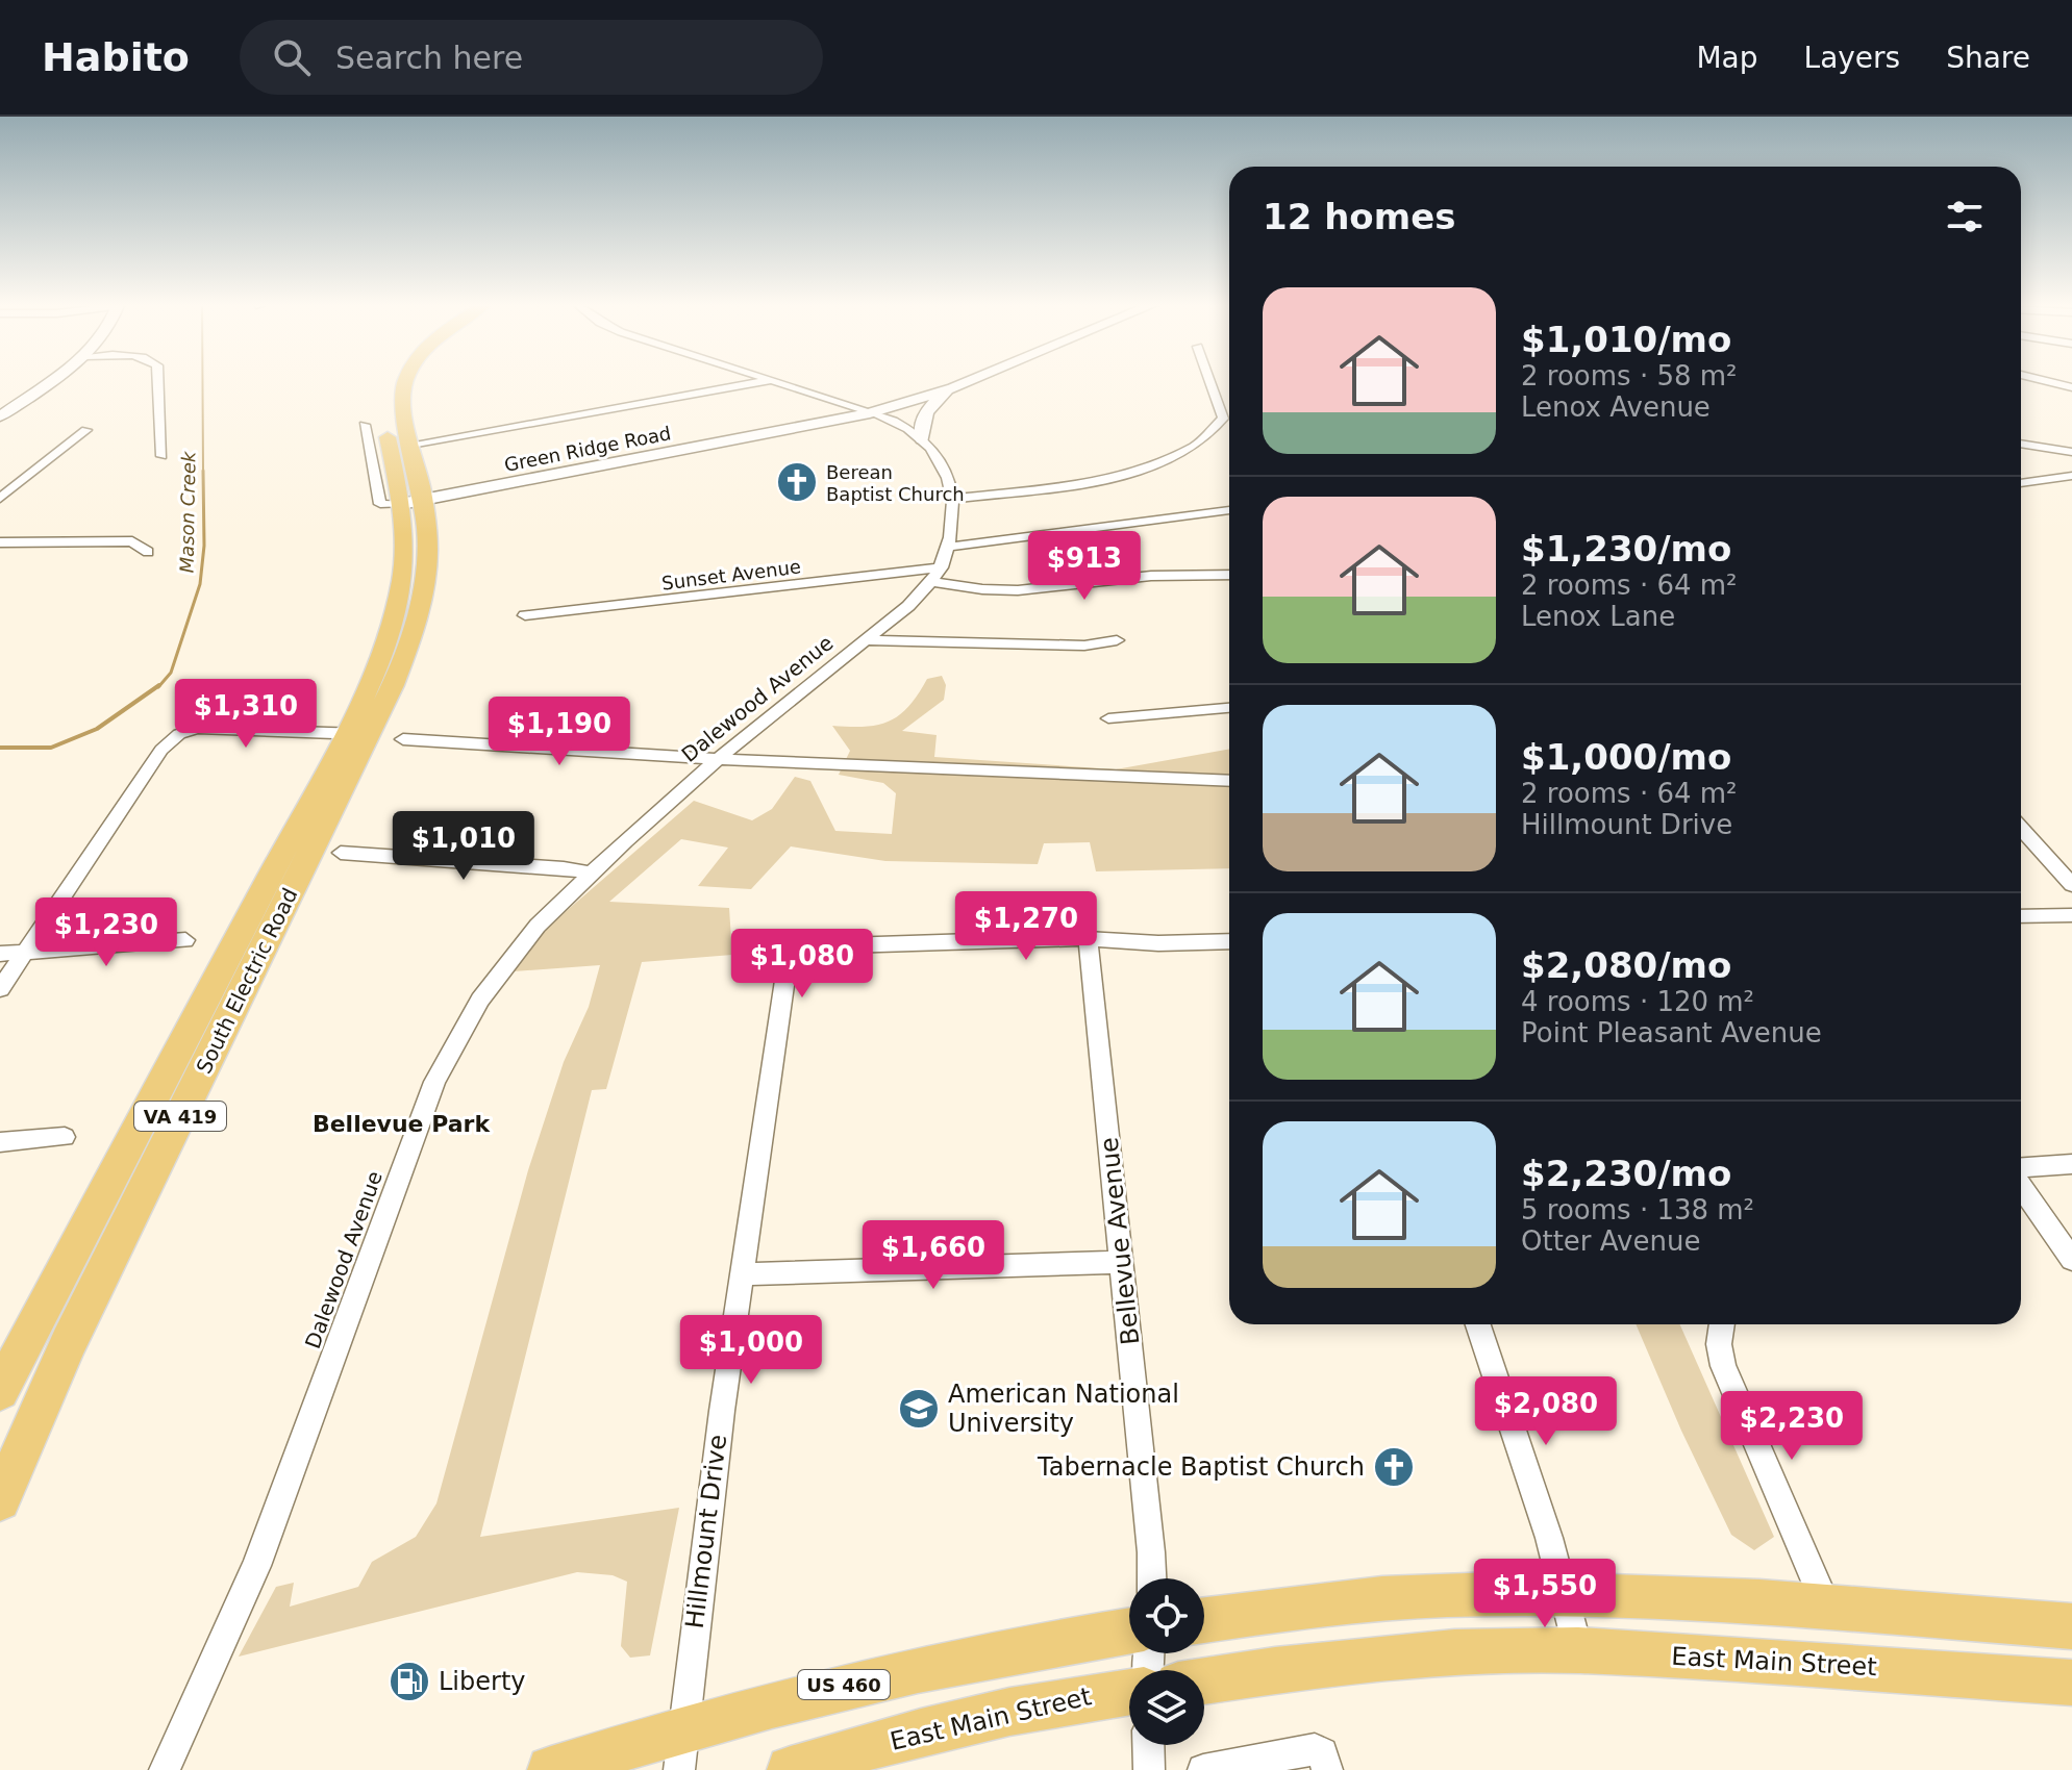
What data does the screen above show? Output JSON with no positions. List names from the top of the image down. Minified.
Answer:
{"streets":{"main road":["South Electric Road","VA 419","East Main Street","US 460"],"street":["Green Ridge Road","Sunset Avenue","Dalewood Avenue","Bellevue Avenue","Hillmount Drive"]},"crossings":[["Green Ridge Road","VA 419"],["Sunset Avenue","Dalewood Avenue"],["South Electric Road","VA 419"],["Bellevue Avenue","Hillmount Drive"],["Hillmount Drive","US 460"]],"districts":["Bellevue Park"],"water":["Mason Creek"],"places":{"church":["Berean Baptist Church","Tabernacle Baptist Church"],"school or university":["American National University"],"fuel station":["Liberty"]},"page":{"header":"Habito","search":"Search here","nav":["Map","Layers","Share"],"heading":"12 homes","list":[{"name":"$1,010/mo","note":"2 rooms · 58 m² · Lenox Avenue"},{"name":"$1,230/mo","note":"2 rooms · 64 m² · Lenox Lane"},{"name":"$1,000/mo","note":"2 rooms · 64 m² · Hillmount Drive"},{"name":"$2,080/mo","note":"4 rooms · 120 m² · Point Pleasant Avenue"},{"name":"$2,230/mo","note":"5 rooms · 138 m² · Otter Avenue"}],"price":["$913","$1,310","$1,190","$1,010","$1,270","$1,230","$1,080","$1,660","$1,000","$2,080","$2,230","$1,550"]}}
